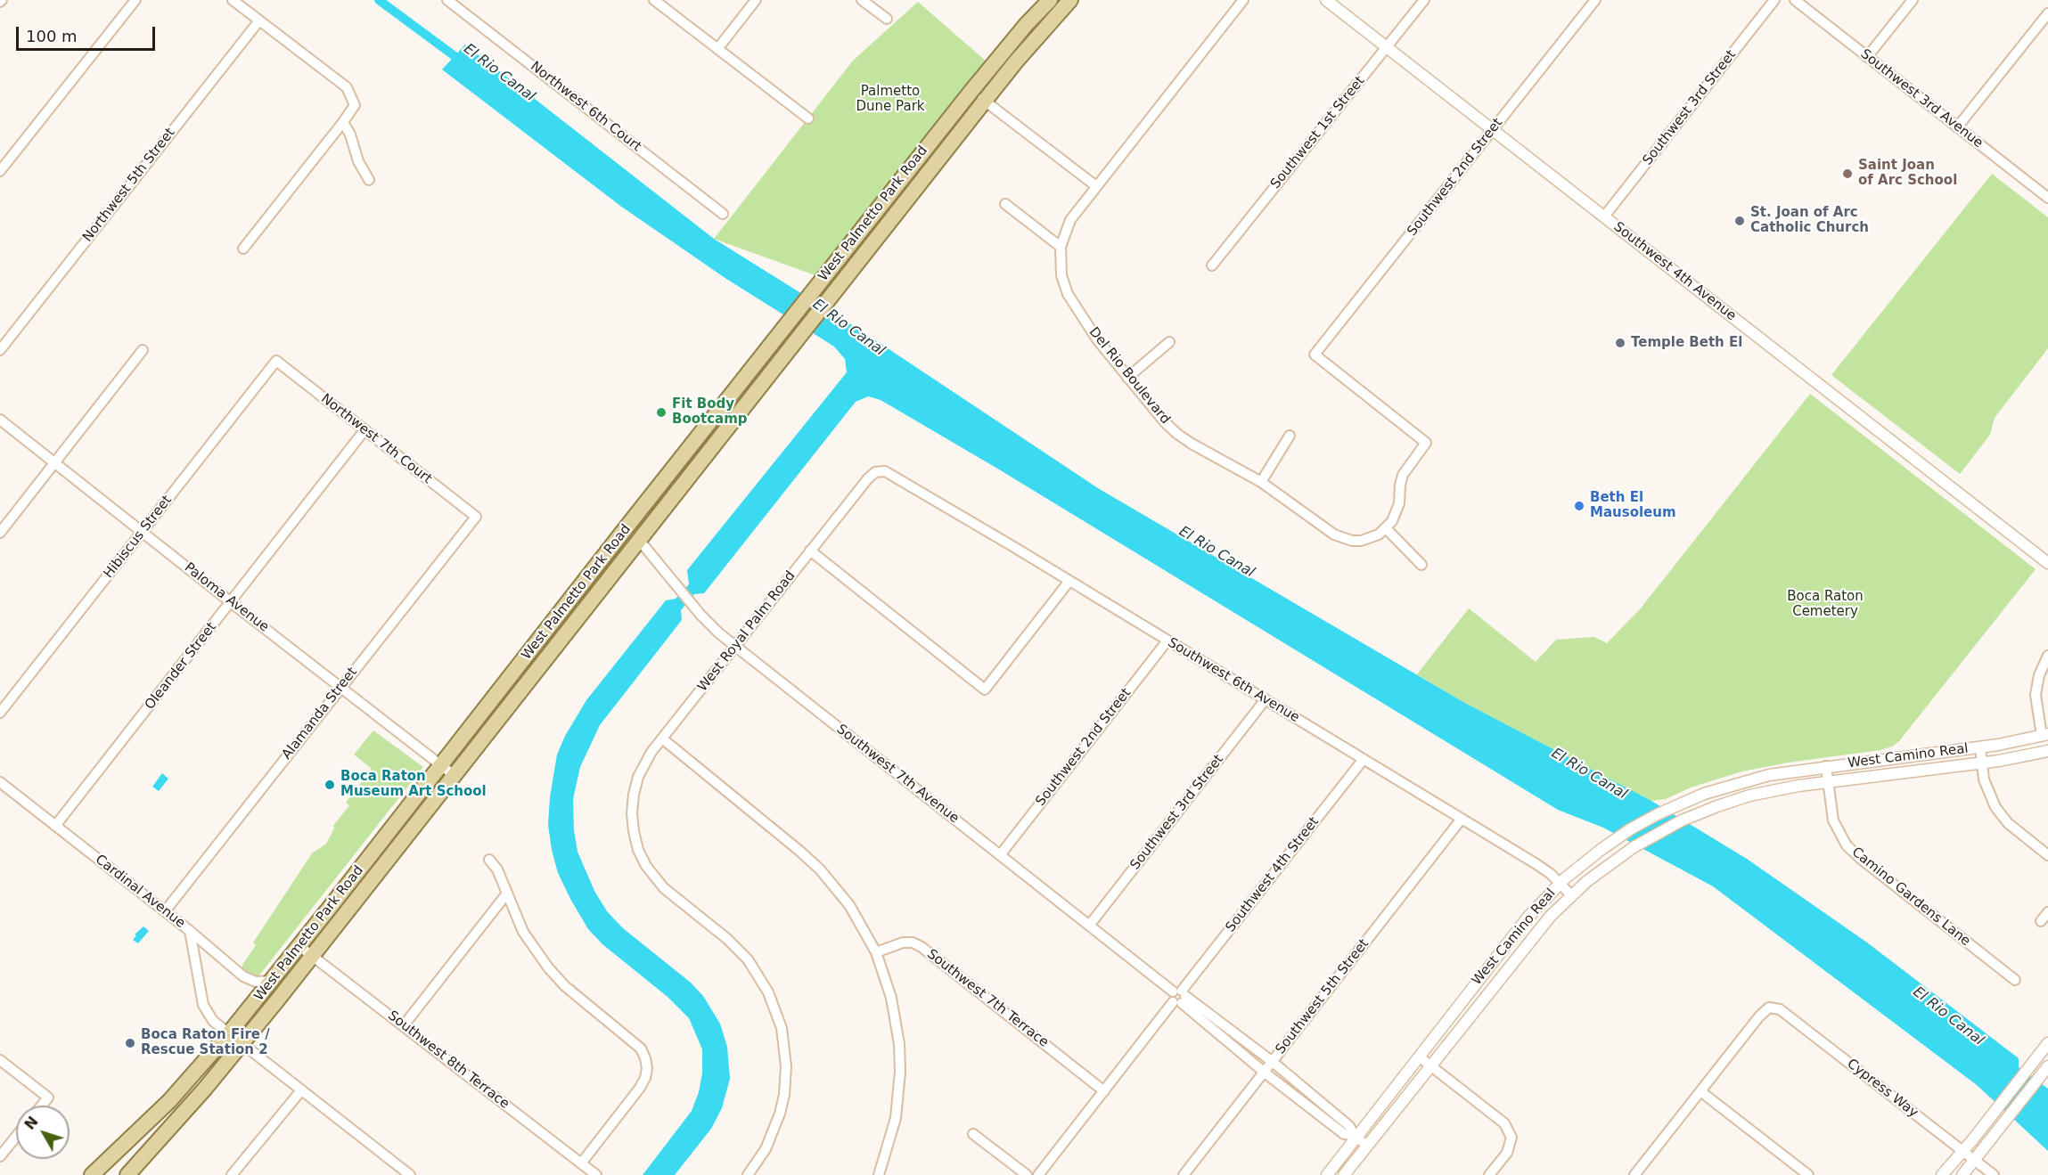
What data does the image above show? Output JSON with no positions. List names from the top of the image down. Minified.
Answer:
{"streets":{"main road":["West Palmetto Park Road"],"street":["Southwest 3rd Avenue","Northwest 6th Court","Southwest 3rd Street","Southwest 1st Street","Southwest 2nd Street","Northwest 5th Street","Southwest 4th Avenue","Del Rio Boulevard","Northwest 7th Court","Hibiscus Street","Paloma Avenue","West Royal Palm Road","Oleander Street","Southwest 6th Avenue","Alamanda Street","West Camino Real","Southwest 7th Avenue","Southwest 4th Street","Cardinal Avenue","Camino Gardens Lane","Southwest 5th Street","Southwest 7th Terrace","Southwest 8th Terrace","Cypress Way"]},"crossings":[["Southwest 3rd Street","Southwest 4th Avenue"],["Southwest 3rd Street","Southwest 6th Avenue"],["Southwest 3rd Street","Southwest 7th Avenue"],["Southwest 1st Street","Southwest 4th Avenue"],["Southwest 2nd Street","Southwest 4th Avenue"],["Southwest 2nd Street","Del Rio Boulevard"],["Southwest 2nd Street","Southwest 6th Avenue"],["Southwest 2nd Street","Southwest 7th Avenue"],["West Palmetto Park Road","Paloma Avenue"],["West Palmetto Park Road","Southwest 7th Avenue"],["West Palmetto Park Road","Cardinal Avenue"],["West Palmetto Park Road","Southwest 8th Terrace"],["Northwest 7th Court","Hibiscus Street"],["Northwest 7th Court","Oleander Street"],["Northwest 7th Court","Alamanda Street"],["Hibiscus Street","Paloma Avenue"],["Paloma Avenue","Oleander Street"],["Paloma Avenue","Alamanda Street"],["West Royal Palm Road","Southwest 6th Avenue"],["West Royal Palm Road","Southwest 7th Avenue"],["Oleander Street","Cardinal Avenue"],["Southwest 6th Avenue","West Camino Real"],["Southwest 6th Avenue","Southwest 4th Street"],["Southwest 6th Avenue","Southwest 5th Street"],["Alamanda Street","Cardinal Avenue"],["West Camino Real","Southwest 7th Avenue"],["West Camino Real","Camino Gardens Lane"],["Southwest 7th Avenue","Southwest 4th Street"],["Southwest 7th Avenue","Southwest 5th Street"],["Southwest 4th Street","Southwest 7th Terrace"]],"water":["El Rio Canal"],"parks":["Palmetto Dune Park","Boca Raton Cemetery"],"places":["Saint Joan of Arc School","St. Joan of Arc Catholic Church","Temple Beth El","Fit Body Bootcamp","Beth El Mausoleum","Boca Raton Museum Art School","Boca Raton Fire / Rescue Station 2"],"scale_bar":"100 m","north":"top left"}
